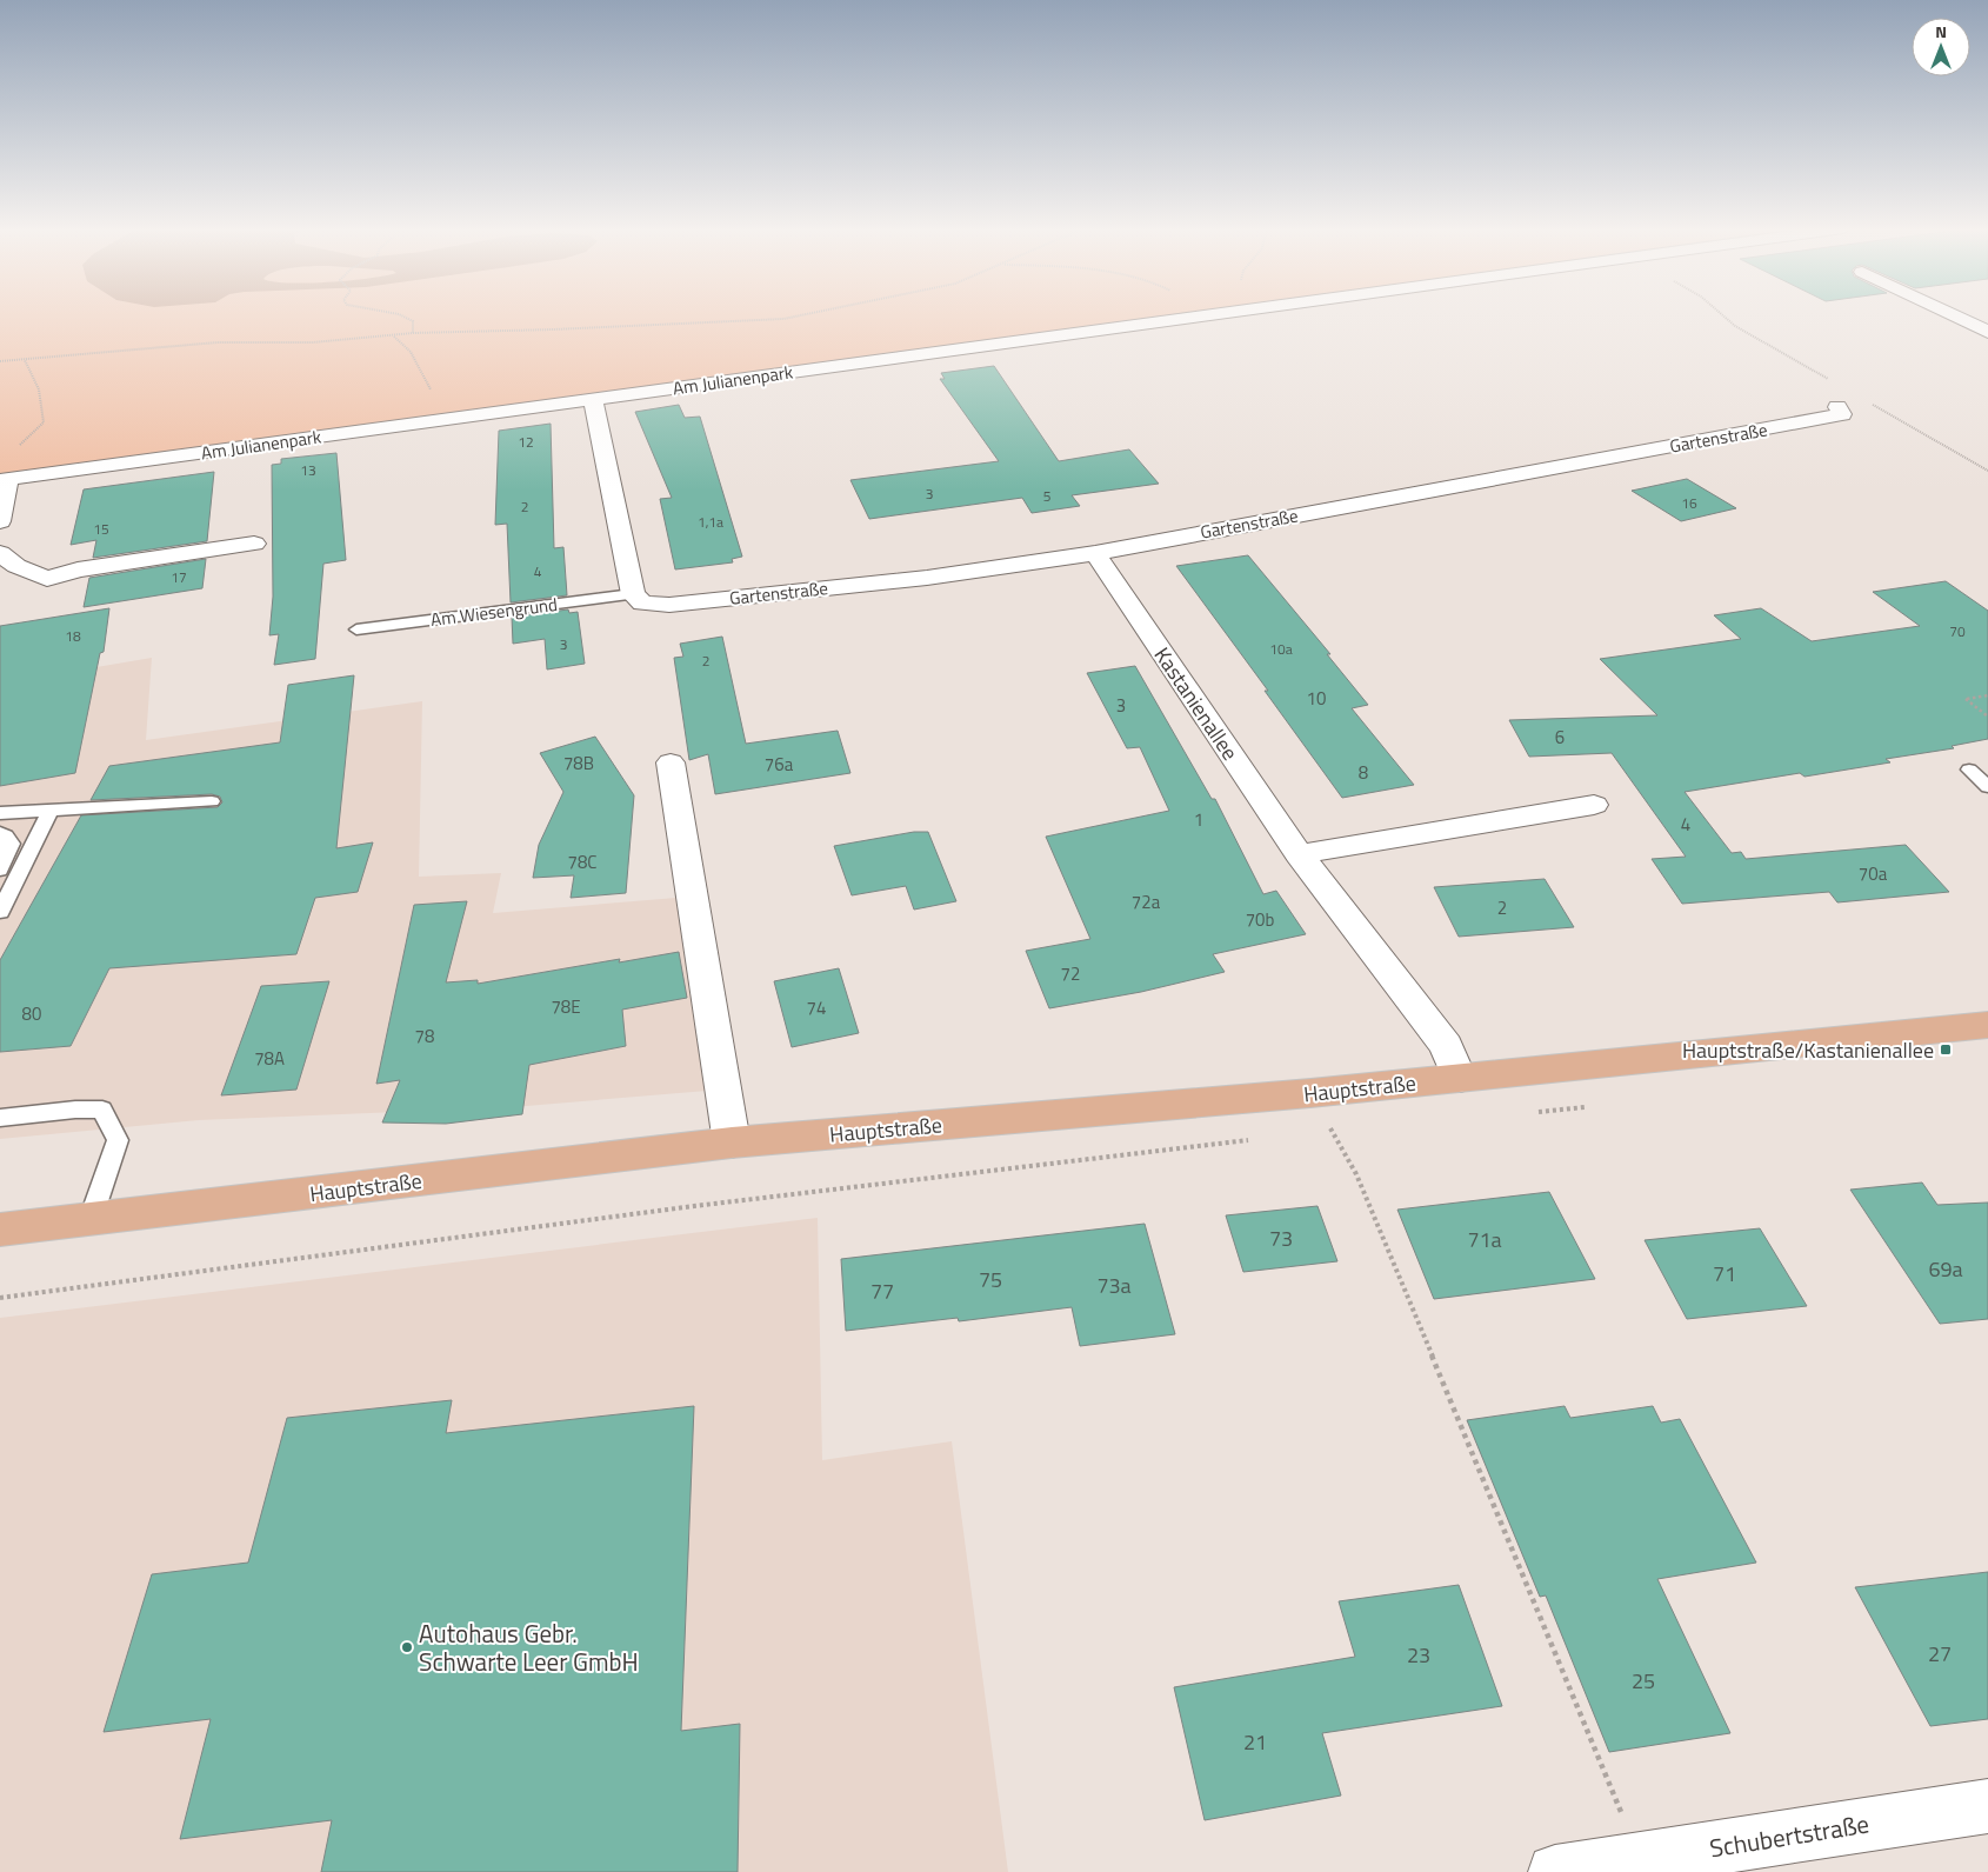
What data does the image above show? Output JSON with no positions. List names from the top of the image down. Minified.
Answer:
{"streets":{"main road":["Hauptstraße"],"street":["Am Julianenpark","Gartenstraße","Kastanienallee","Schubertstraße"],"lane":["Am Wiesengrund"]},"crossings":[["Gartenstraße","Am Wiesengrund"],["Gartenstraße","Kastanienallee"],["Kastanienallee","Hauptstraße"]],"places":{"transit":["Hauptstraße/Kastanienallee"],"other":["Autohaus Gebr. Schwarte Leer GmbH"]},"house_numbers":["12","13","3","5","16","2","1,1a","15","4","17","70","18","3","10a","2","10","3","6","78B","76a","8","1","4","78C","70a","72a","2","70b","72","78E","74","80","78","78A","73","71a","69a","71","75","73a","77","27","23","25","21"],"north":"top"}
